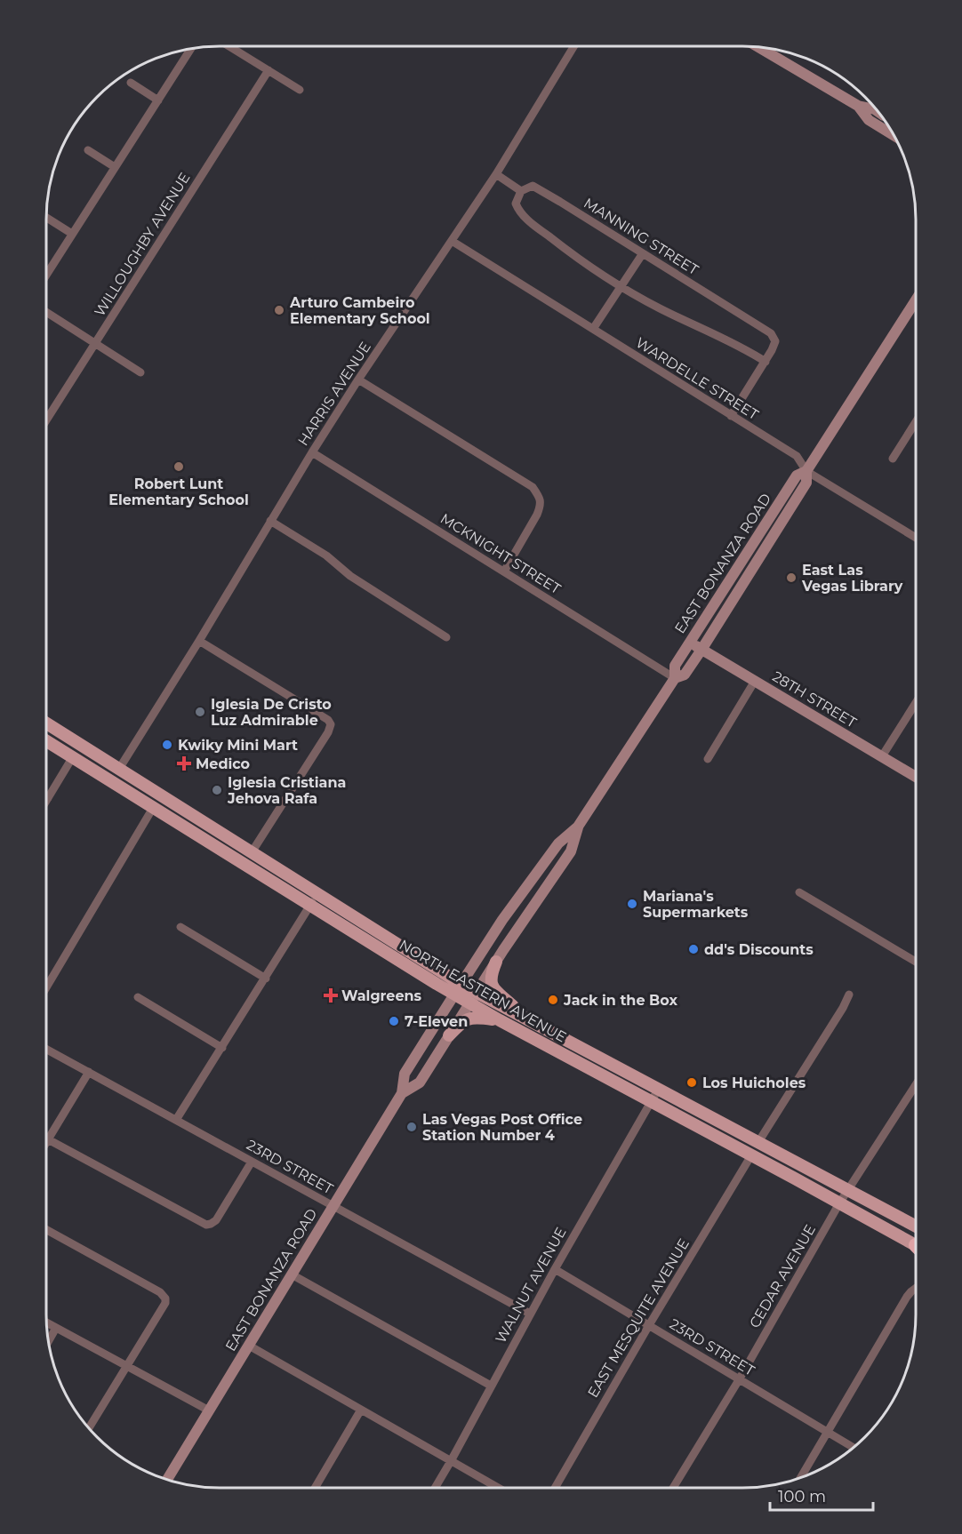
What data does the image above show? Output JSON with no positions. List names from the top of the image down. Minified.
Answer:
{"streets":{"main road":["EAST BONANZA ROAD","28TH STREET","NORTH EASTERN AVENUE"],"street":["MANNING STREET","WILLOUGHBY AVENUE","WARDELLE STREET","HARRIS AVENUE","MCKNIGHT STREET","23RD STREET","CEDAR AVENUE","WALNUT AVENUE","EAST MESQUITE AVENUE"]},"crossings":[["MANNING STREET","HARRIS AVENUE"],["WARDELLE STREET","HARRIS AVENUE"],["WARDELLE STREET","EAST BONANZA ROAD"],["HARRIS AVENUE","MCKNIGHT STREET"],["HARRIS AVENUE","NORTH EASTERN AVENUE"],["MCKNIGHT STREET","EAST BONANZA ROAD"],["EAST BONANZA ROAD","28TH STREET"],["EAST BONANZA ROAD","NORTH EASTERN AVENUE"],["EAST BONANZA ROAD","23RD STREET"],["NORTH EASTERN AVENUE","CEDAR AVENUE"],["NORTH EASTERN AVENUE","WALNUT AVENUE"],["NORTH EASTERN AVENUE","EAST MESQUITE AVENUE"],["23RD STREET","CEDAR AVENUE"],["23RD STREET","WALNUT AVENUE"],["23RD STREET","EAST MESQUITE AVENUE"]],"places":{"other":["Arturo Cambeiro Elementary School","Robert Lunt Elementary School","East Las Vegas Library","Iglesia De Cristo Luz Admirable","Kwiky Mini Mart","Iglesia Cristiana Jehova Rafa","Mariana's Supermarkets","dd's Discounts","Jack in the Box","7-Eleven","Los Huicholes","Las Vegas Post Office Station Number 4"],"health":["Medico","Walgreens"]},"scale_bar":"100 m"}
